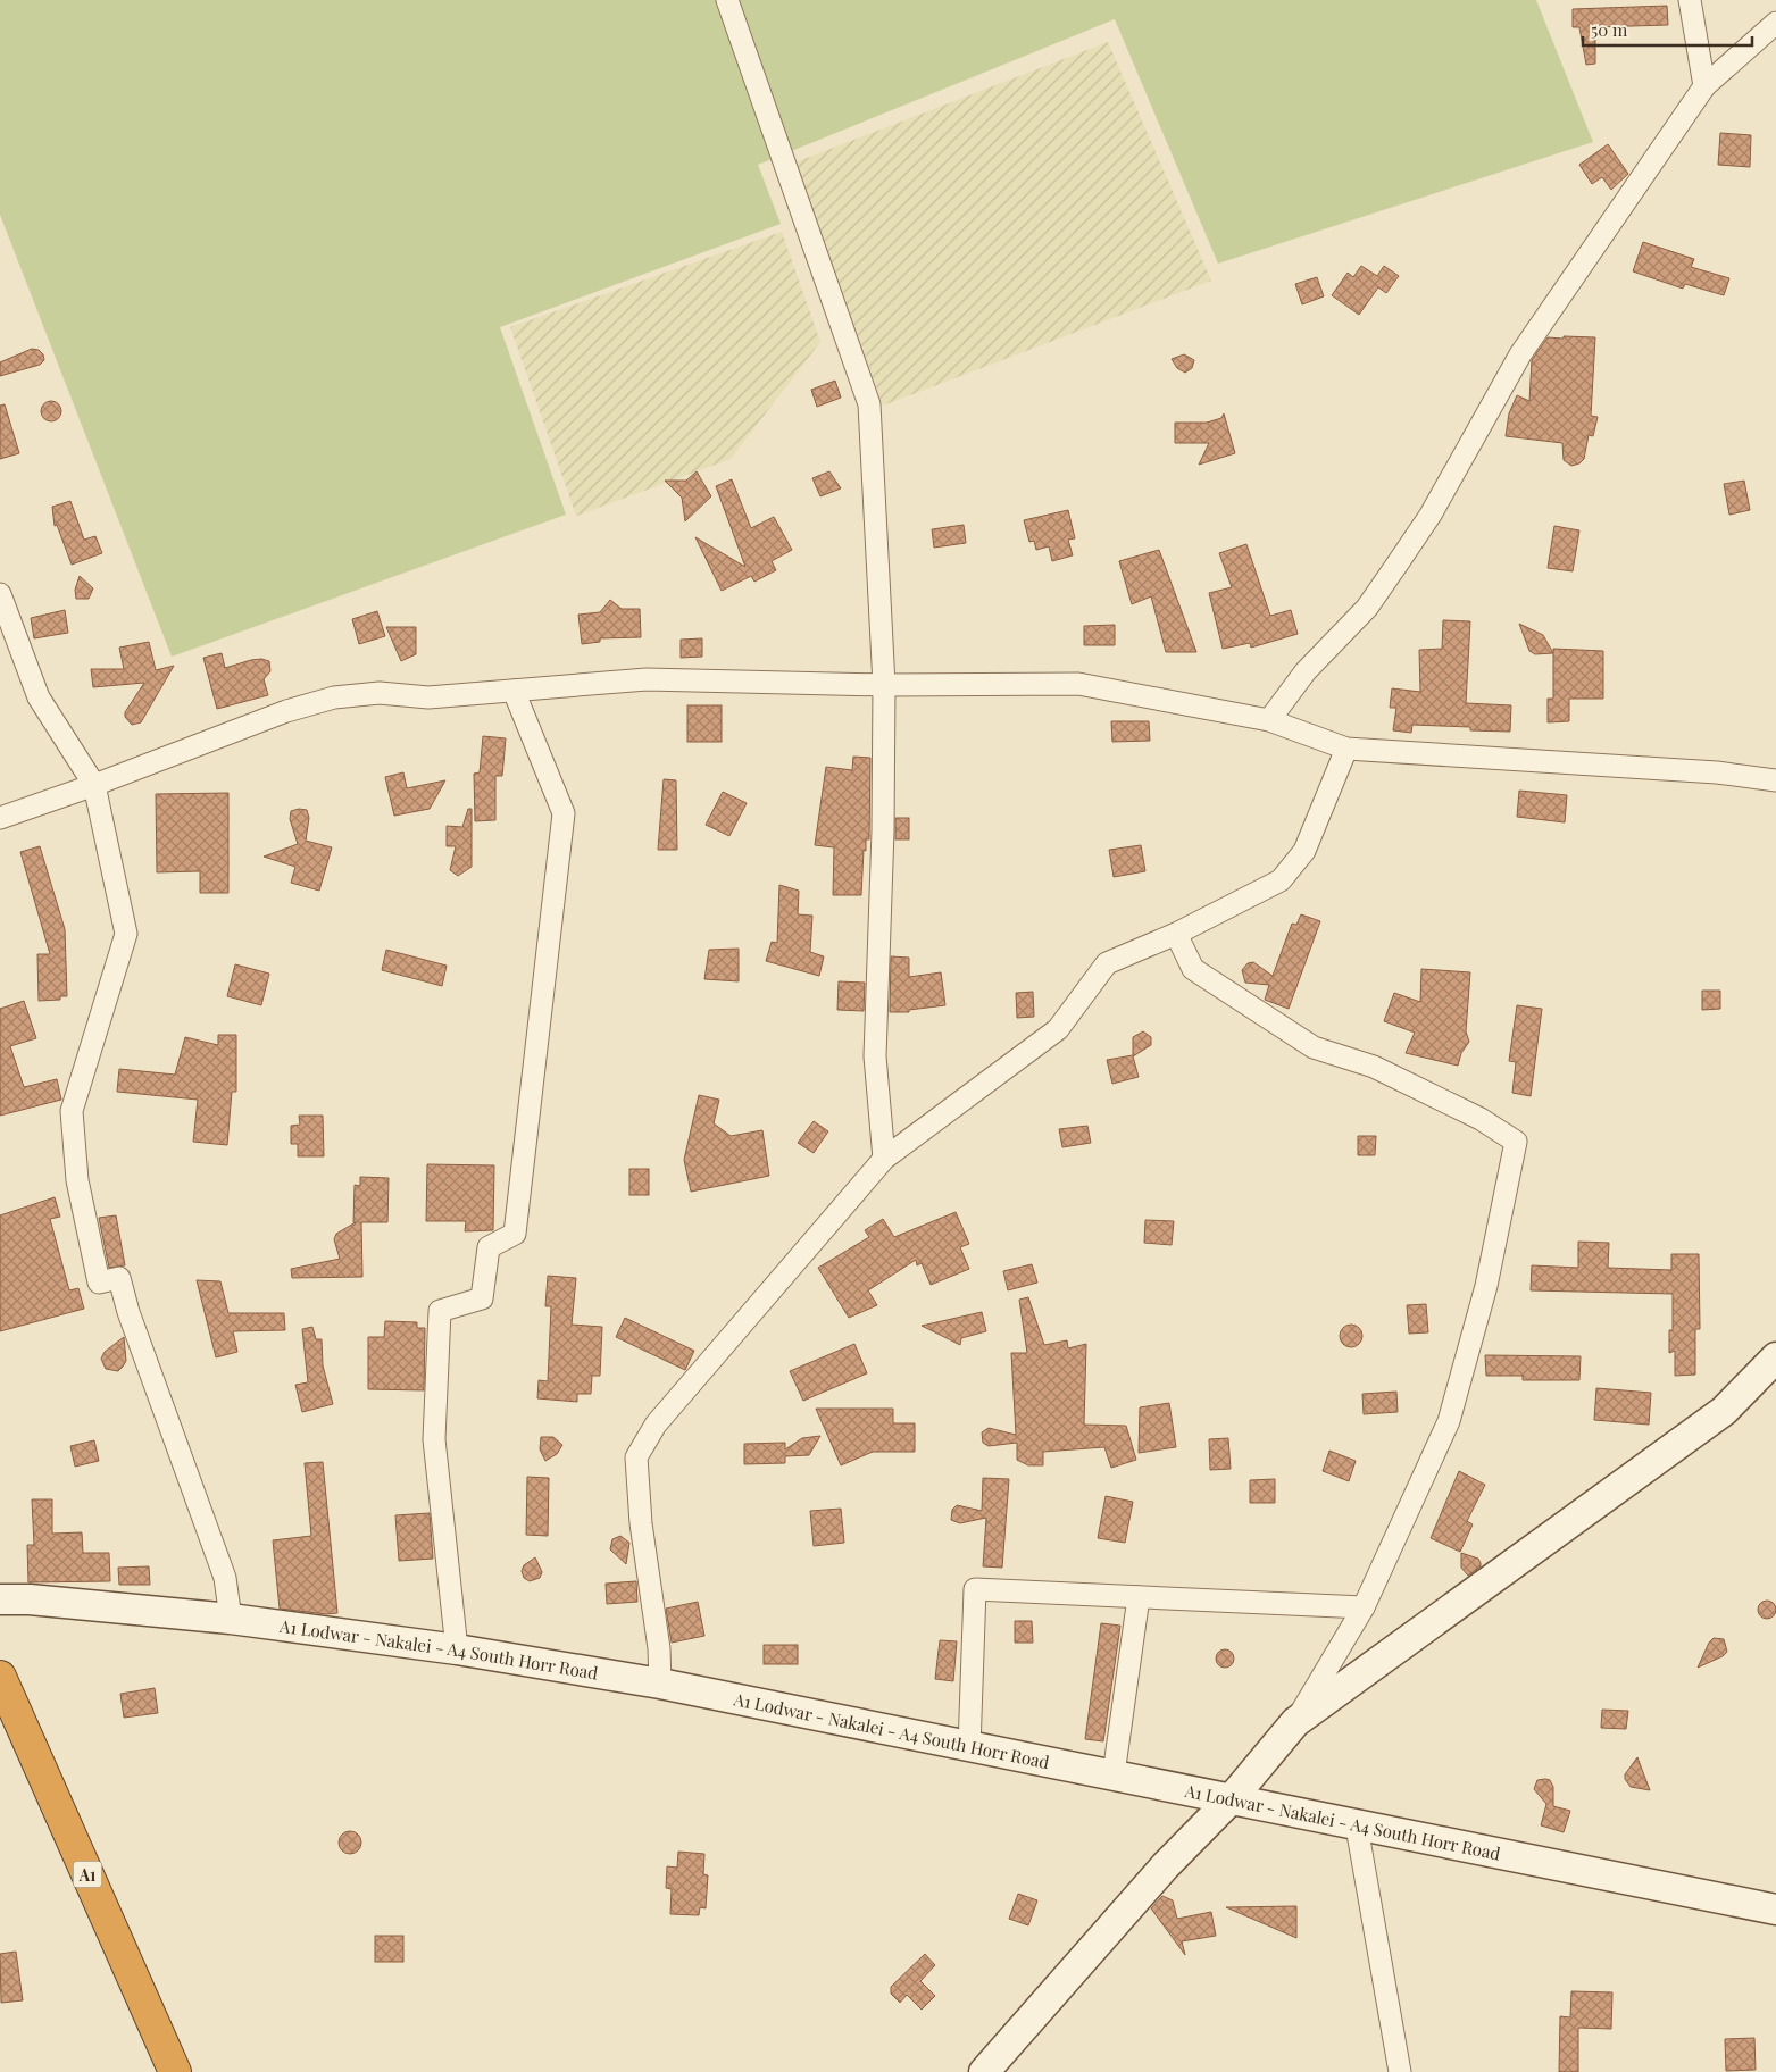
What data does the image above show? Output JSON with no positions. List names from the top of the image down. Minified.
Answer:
{"streets":{"highway":["A1"],"main road":["A1 Lodwar - Nakalei - A4 South Horr Road"]},"scale_bar":"50 m"}
